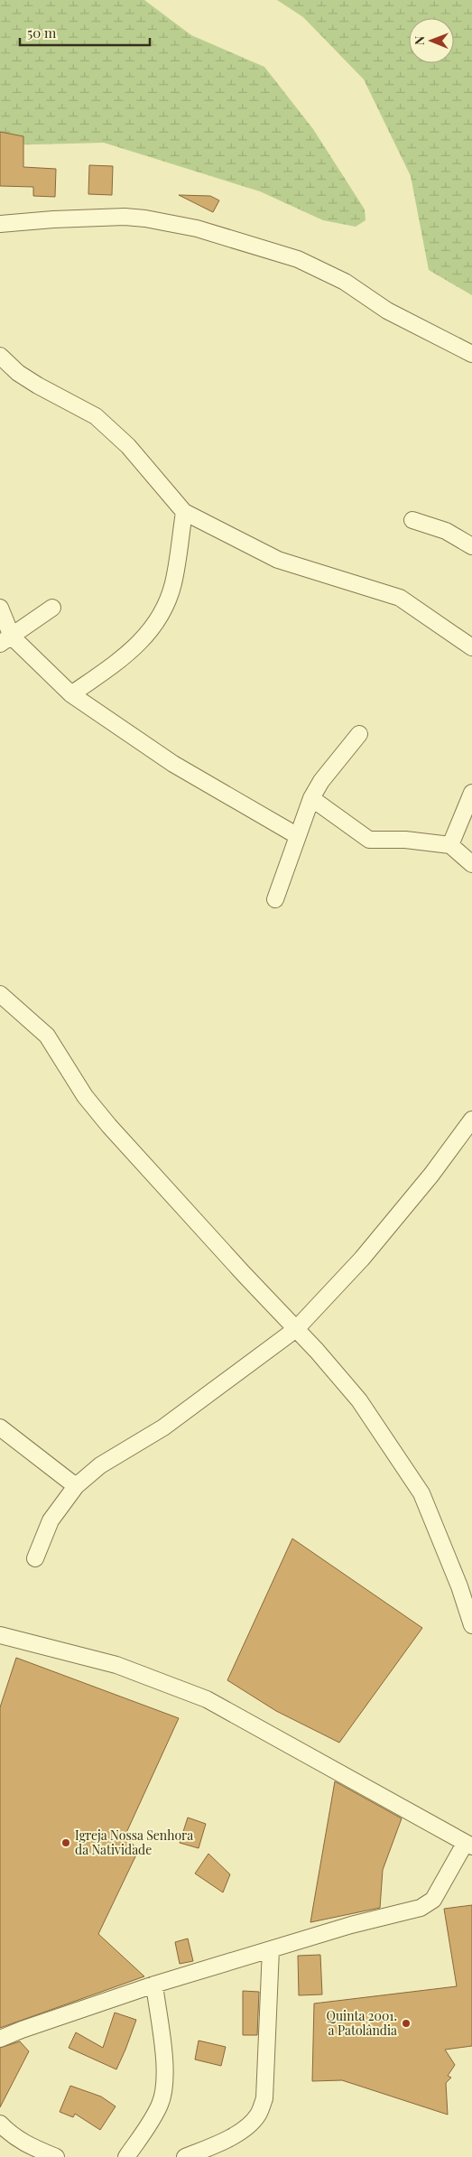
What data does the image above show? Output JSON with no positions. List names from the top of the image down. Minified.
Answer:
{"places":["Igreja Nossa Senhora da Natividade","Quinta 2001. a Patolândia"],"scale_bar":"50 m","north":"left"}
